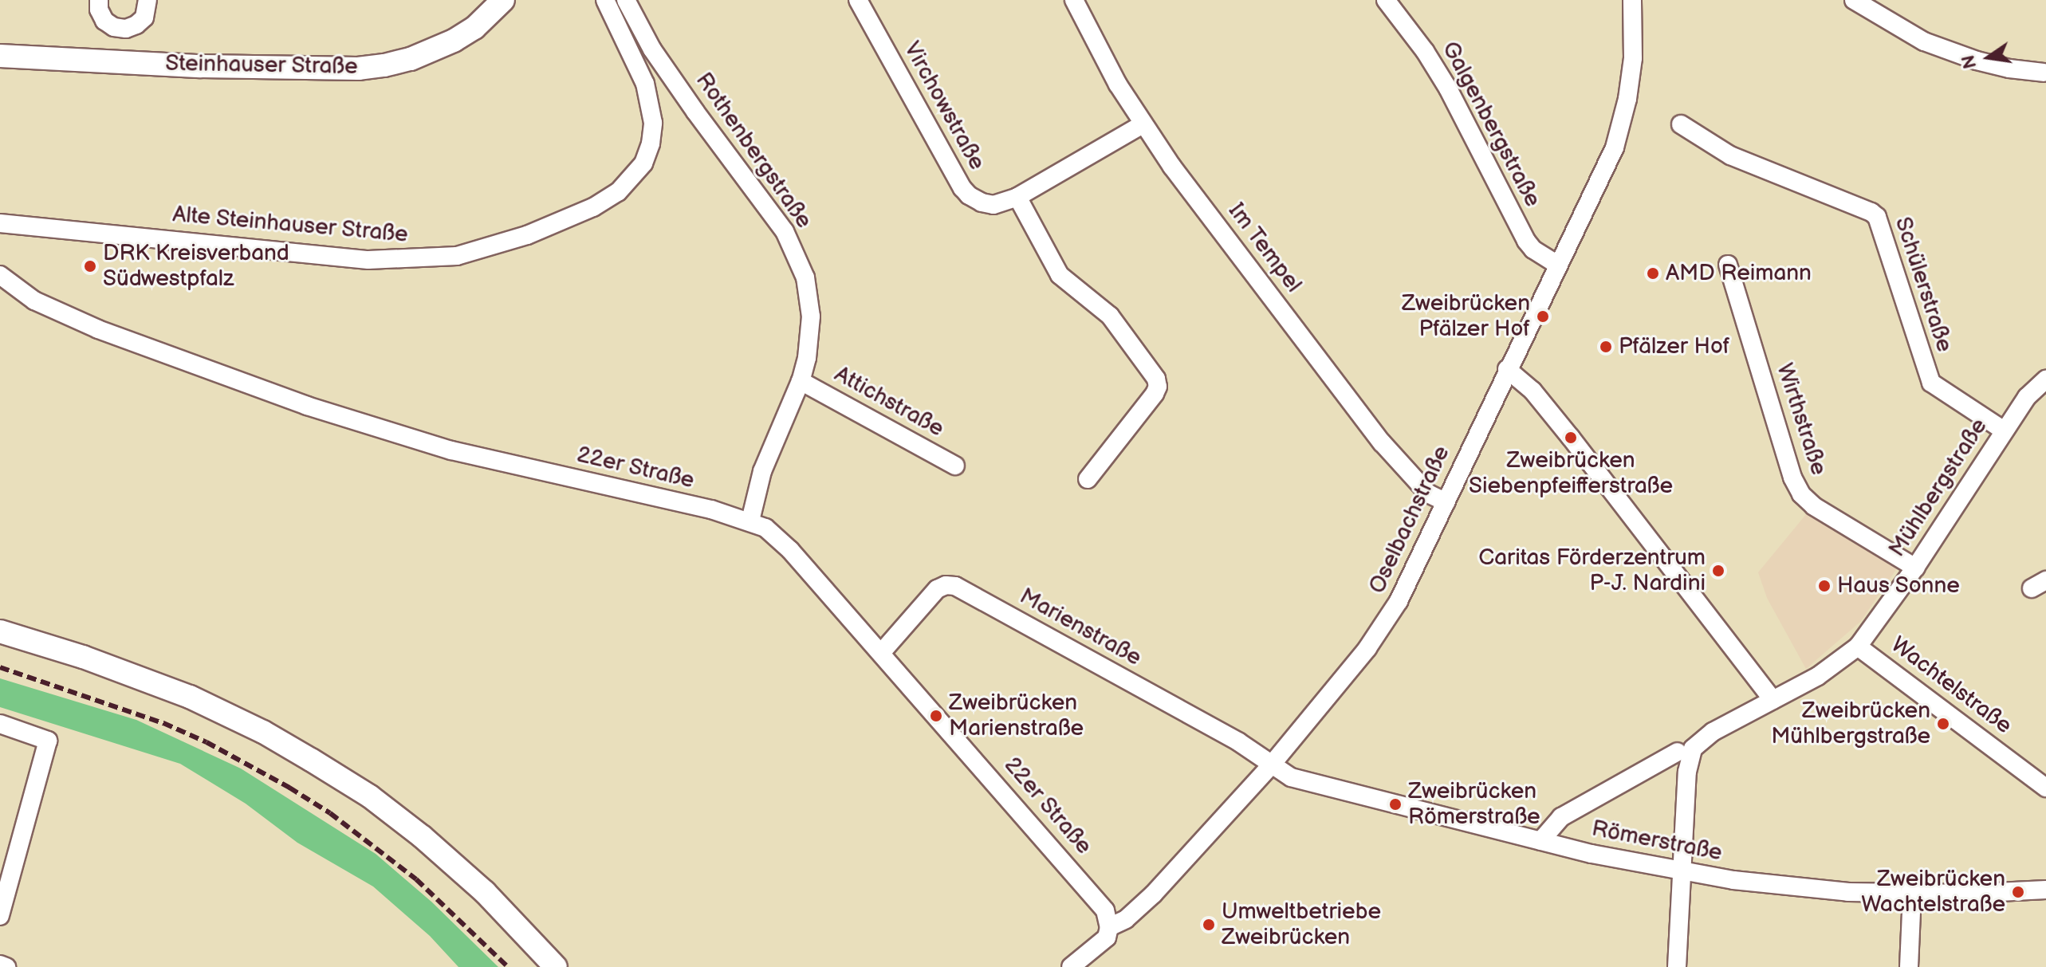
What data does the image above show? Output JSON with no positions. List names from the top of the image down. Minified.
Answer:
{"streets":{"main road":["Steinhauser Straße"],"street":["Virchowstraße","Galgenbergstraße","Rothenbergstraße","Alte Steinhauser Straße","Im Tempel","Schülerstraße","Attichstraße","Wirthstraße","22er Straße","Mühlbergstraße","Oselbachstraße","Marienstraße","Wachtelstraße","Römerstraße"]},"crossings":[["Virchowstraße","Im Tempel"],["Galgenbergstraße","Oselbachstraße"],["Rothenbergstraße","Attichstraße"],["Rothenbergstraße","22er Straße"],["Im Tempel","Oselbachstraße"],["Schülerstraße","Mühlbergstraße"],["Wirthstraße","Mühlbergstraße"],["22er Straße","Oselbachstraße"],["22er Straße","Marienstraße"],["Mühlbergstraße","Wachtelstraße"],["Mühlbergstraße","Römerstraße"],["Oselbachstraße","Marienstraße"],["Oselbachstraße","Römerstraße"],["Marienstraße","Römerstraße"]],"places":["DRK Kreisverband Südwestpfalz","AMD Reimann","Zweibrücken Pfälzer Hof","Pfälzer Hof","Zweibrücken Siebenpfeifferstraße","Caritas Förderzentrum P-J. Nardini","Haus Sonne","Zweibrücken Marienstraße","Zweibrücken Mühlbergstraße","Zweibrücken Römerstraße","Zweibrücken Wachtelstraße","Umweltbetriebe Zweibrücken"],"north":"left"}
